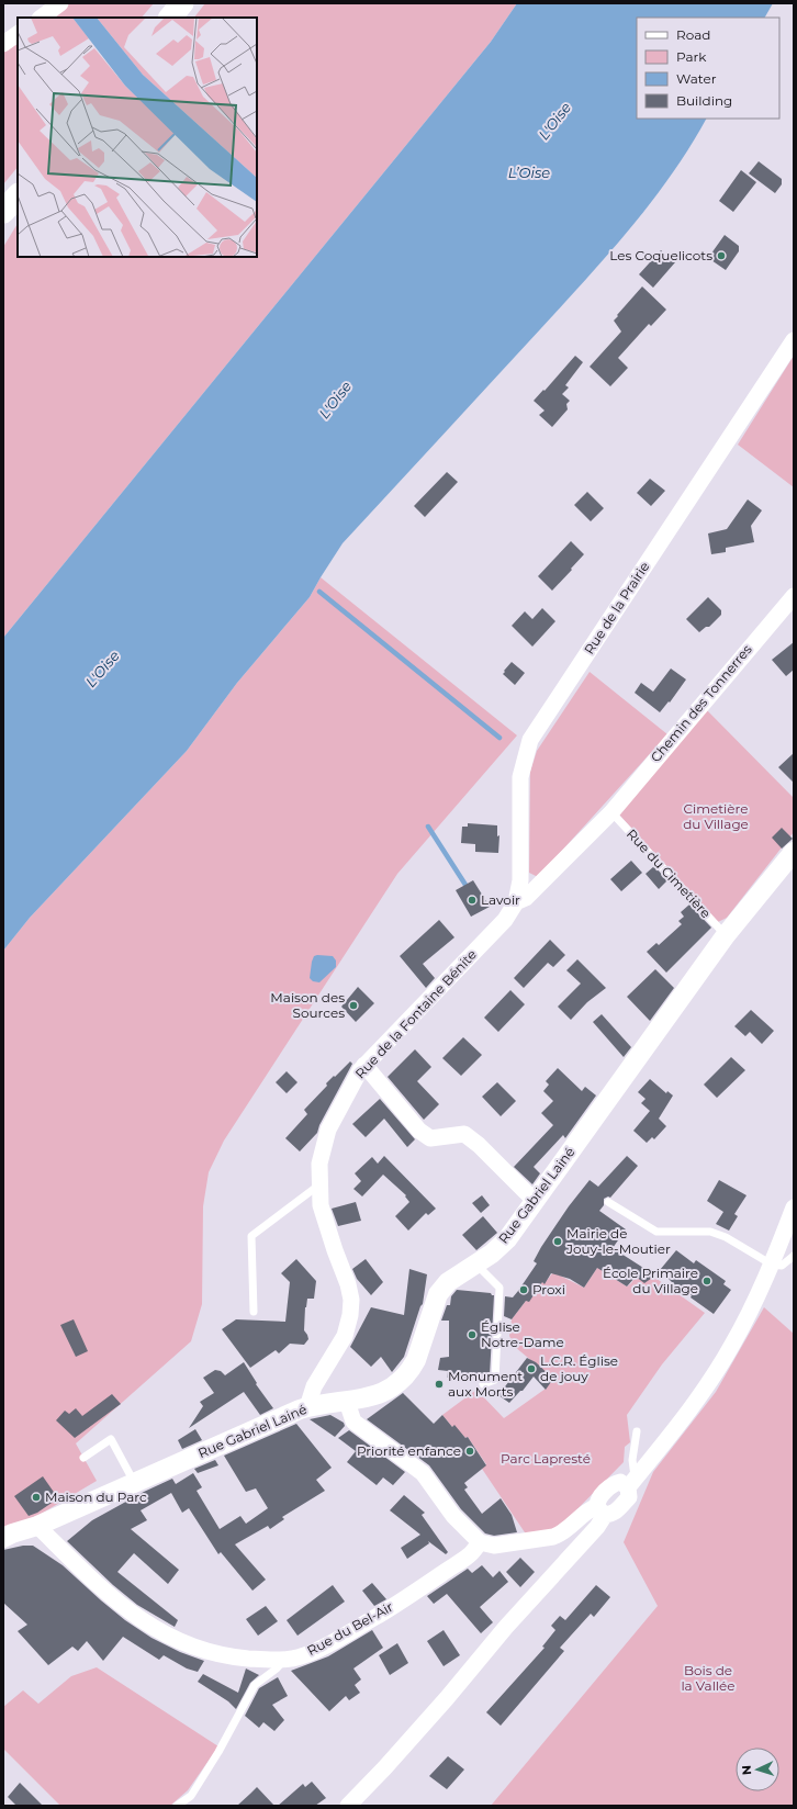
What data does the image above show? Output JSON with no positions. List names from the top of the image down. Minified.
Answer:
{"streets":{"street":["Rue de la Prairie","Chemin des Tonnerres","Rue de la Fontaine Bénite","Rue Gabriel Lainé","Rue du Bel-Air"],"lane":["Rue du Cimetière"]},"crossings":[["Rue de la Prairie","Rue de la Fontaine Bénite"],["Chemin des Tonnerres","Rue du Cimetière"],["Chemin des Tonnerres","Rue de la Fontaine Bénite"],["Rue du Cimetière","Rue de la Fontaine Bénite"],["Rue du Cimetière","Rue Gabriel Lainé"],["Rue de la Fontaine Bénite","Rue Gabriel Lainé"],["Rue Gabriel Lainé","Rue du Bel-Air"]],"water":["L'Oise","L’Oise"],"parks":["Cimetière du Village","Parc Lapresté","Bois de la Vallée"],"places":["Les Coquelicots","Lavoir","Maison des Sources","Mairie de Jouy-le-Moutier","École Primaire du Village","Proxi","Église Notre-Dame","L.C.R. Église de jouy","Monument aux Morts","Priorité enfance","Maison du Parc"],"legend":["Road","Park","Water","Building"],"north":"left"}
